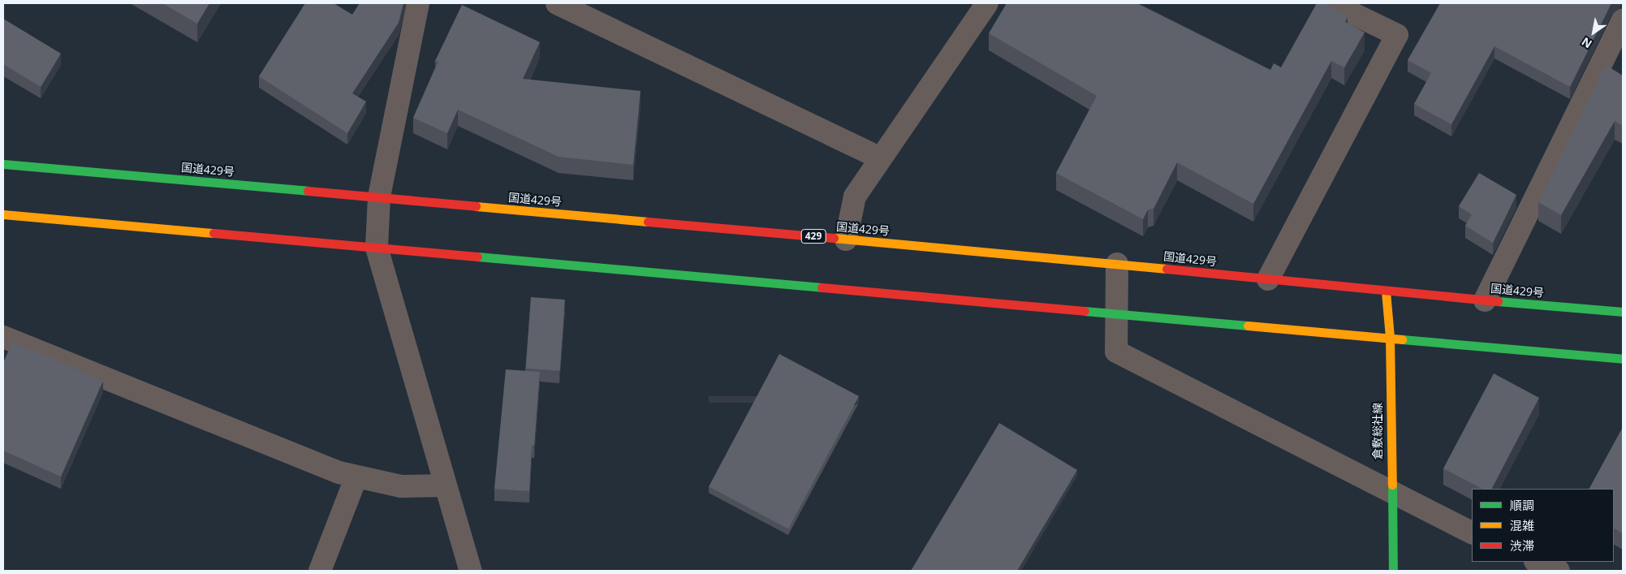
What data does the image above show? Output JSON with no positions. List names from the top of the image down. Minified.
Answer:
{"streets":{"main road":["国道429号","429","倉敷総社線"]},"crossings":[["国道429号","倉敷総社線"]],"legend":["順調","混雑","渋滞"],"north":"bottom left"}
